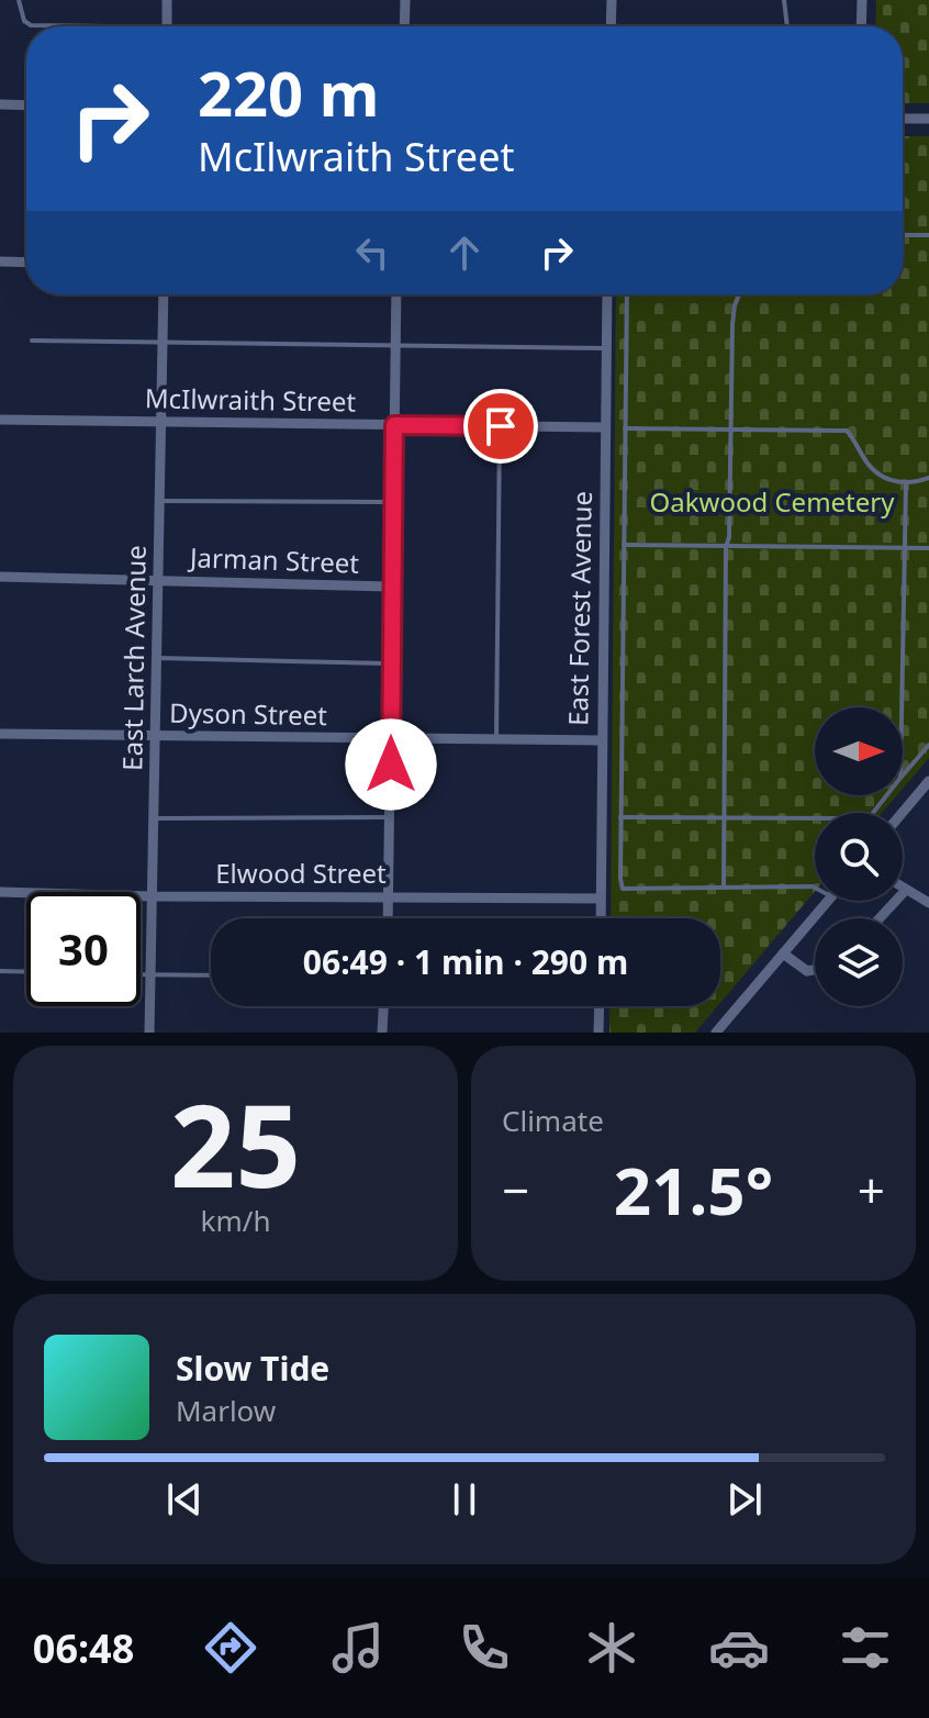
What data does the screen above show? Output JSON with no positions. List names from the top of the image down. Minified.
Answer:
{"streets":{"street":["McIlwraith Street","Jarman Street","East Forest Avenue","East Larch Avenue","Dyson Street","Elwood Street"]},"crossings":[["McIlwraith Street","East Forest Avenue"],["McIlwraith Street","East Larch Avenue"],["Jarman Street","East Larch Avenue"],["East Forest Avenue","Dyson Street"],["East Forest Avenue","Elwood Street"],["East Larch Avenue","Dyson Street"],["East Larch Avenue","Elwood Street"]],"parks":["Oakwood Cemetery"],"north":"right","page":{"turn":["220 m","McIlwraith Street"],"limit":"30","trip":"06:49 · 1 min · 290 m","tile":[["25","km/h"],"Climate"],"heat":["−","21.5°","+"],"song":["Slow Tide","Marlow"],"tabs":"06:48"}}
